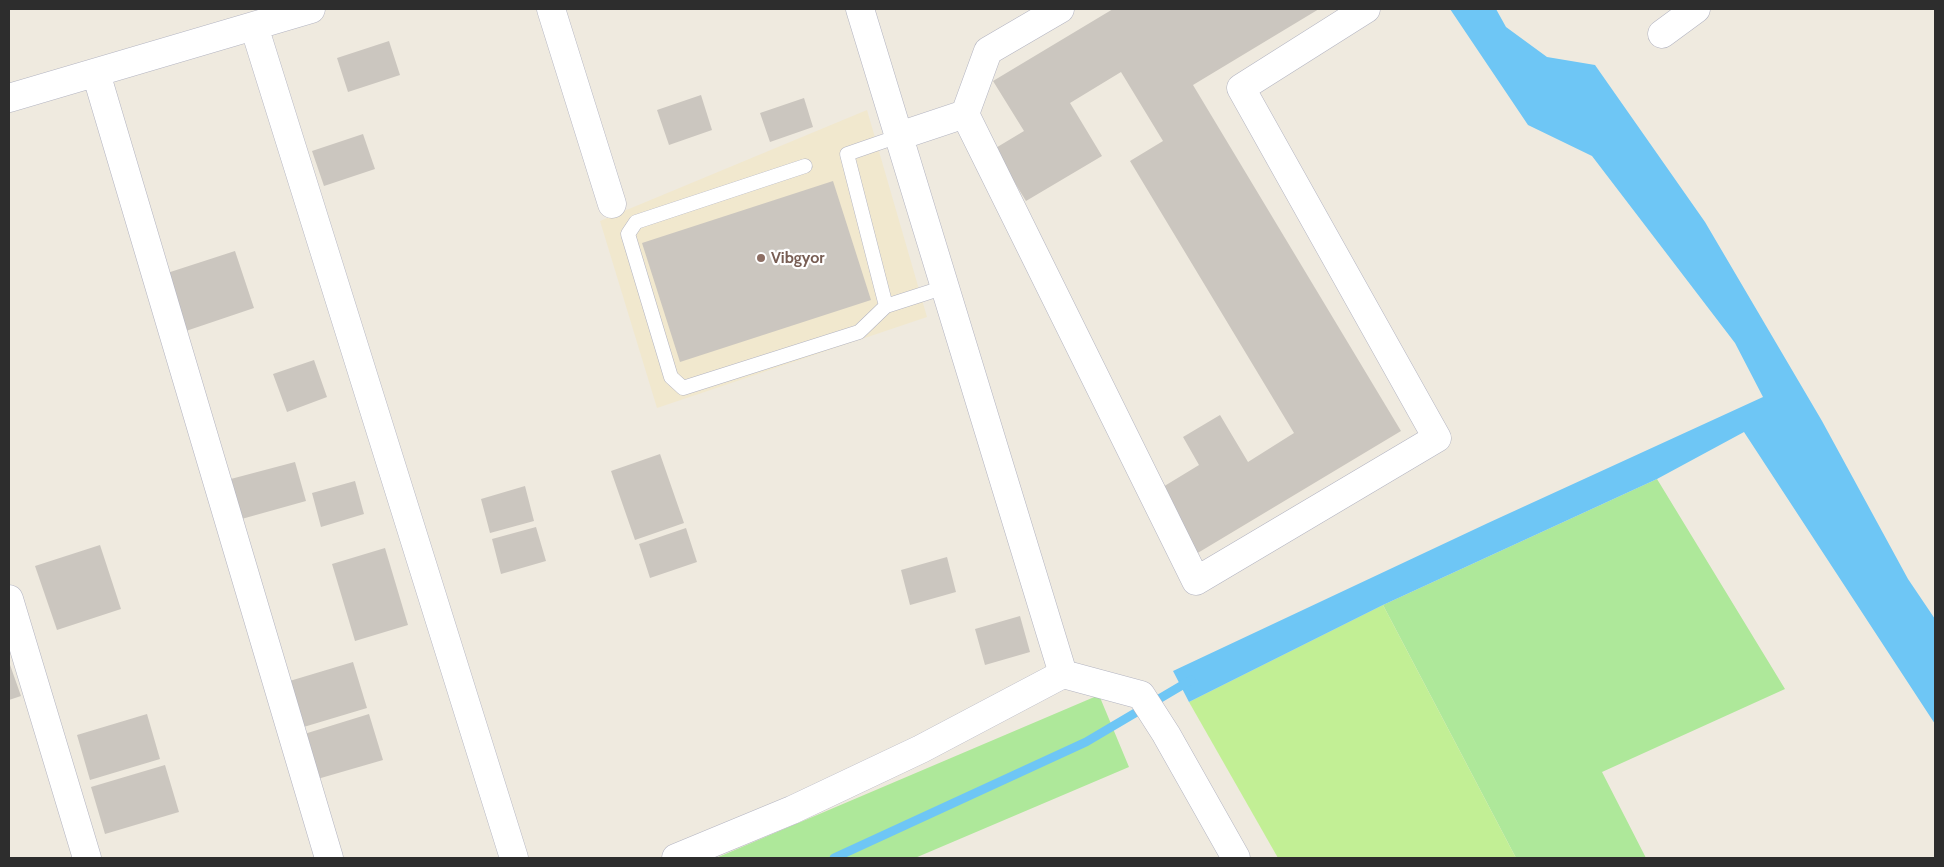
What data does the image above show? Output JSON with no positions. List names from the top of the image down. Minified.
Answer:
{"places":["Vibgyor"]}
